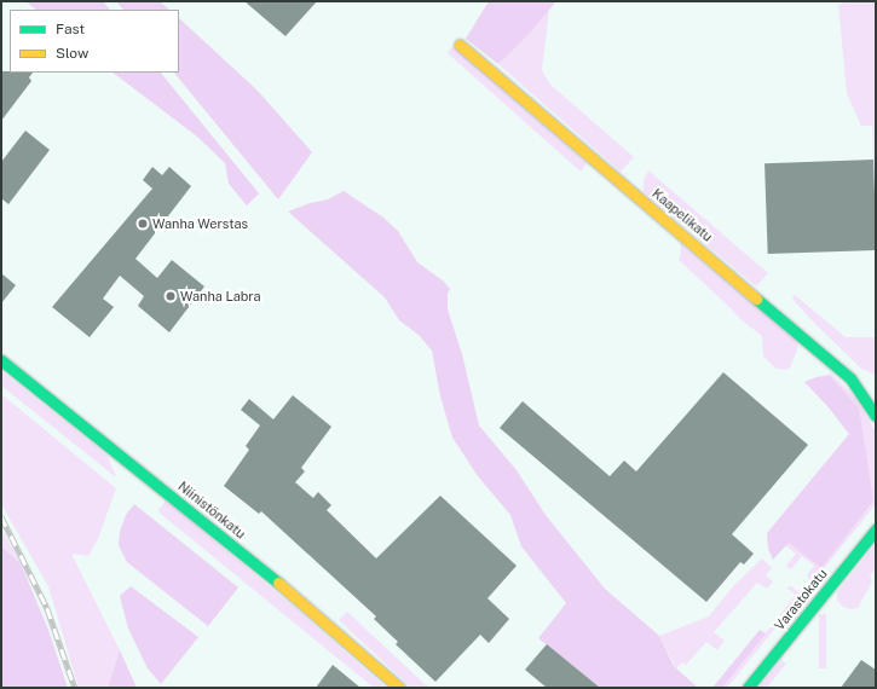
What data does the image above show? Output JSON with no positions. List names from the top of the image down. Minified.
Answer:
{"streets":{"street":["Kaapelikatu","Niinistönkatu","Varastokatu"]},"places":["Wanha Werstas","Wanha Labra"],"legend":["Fast","Slow"]}
